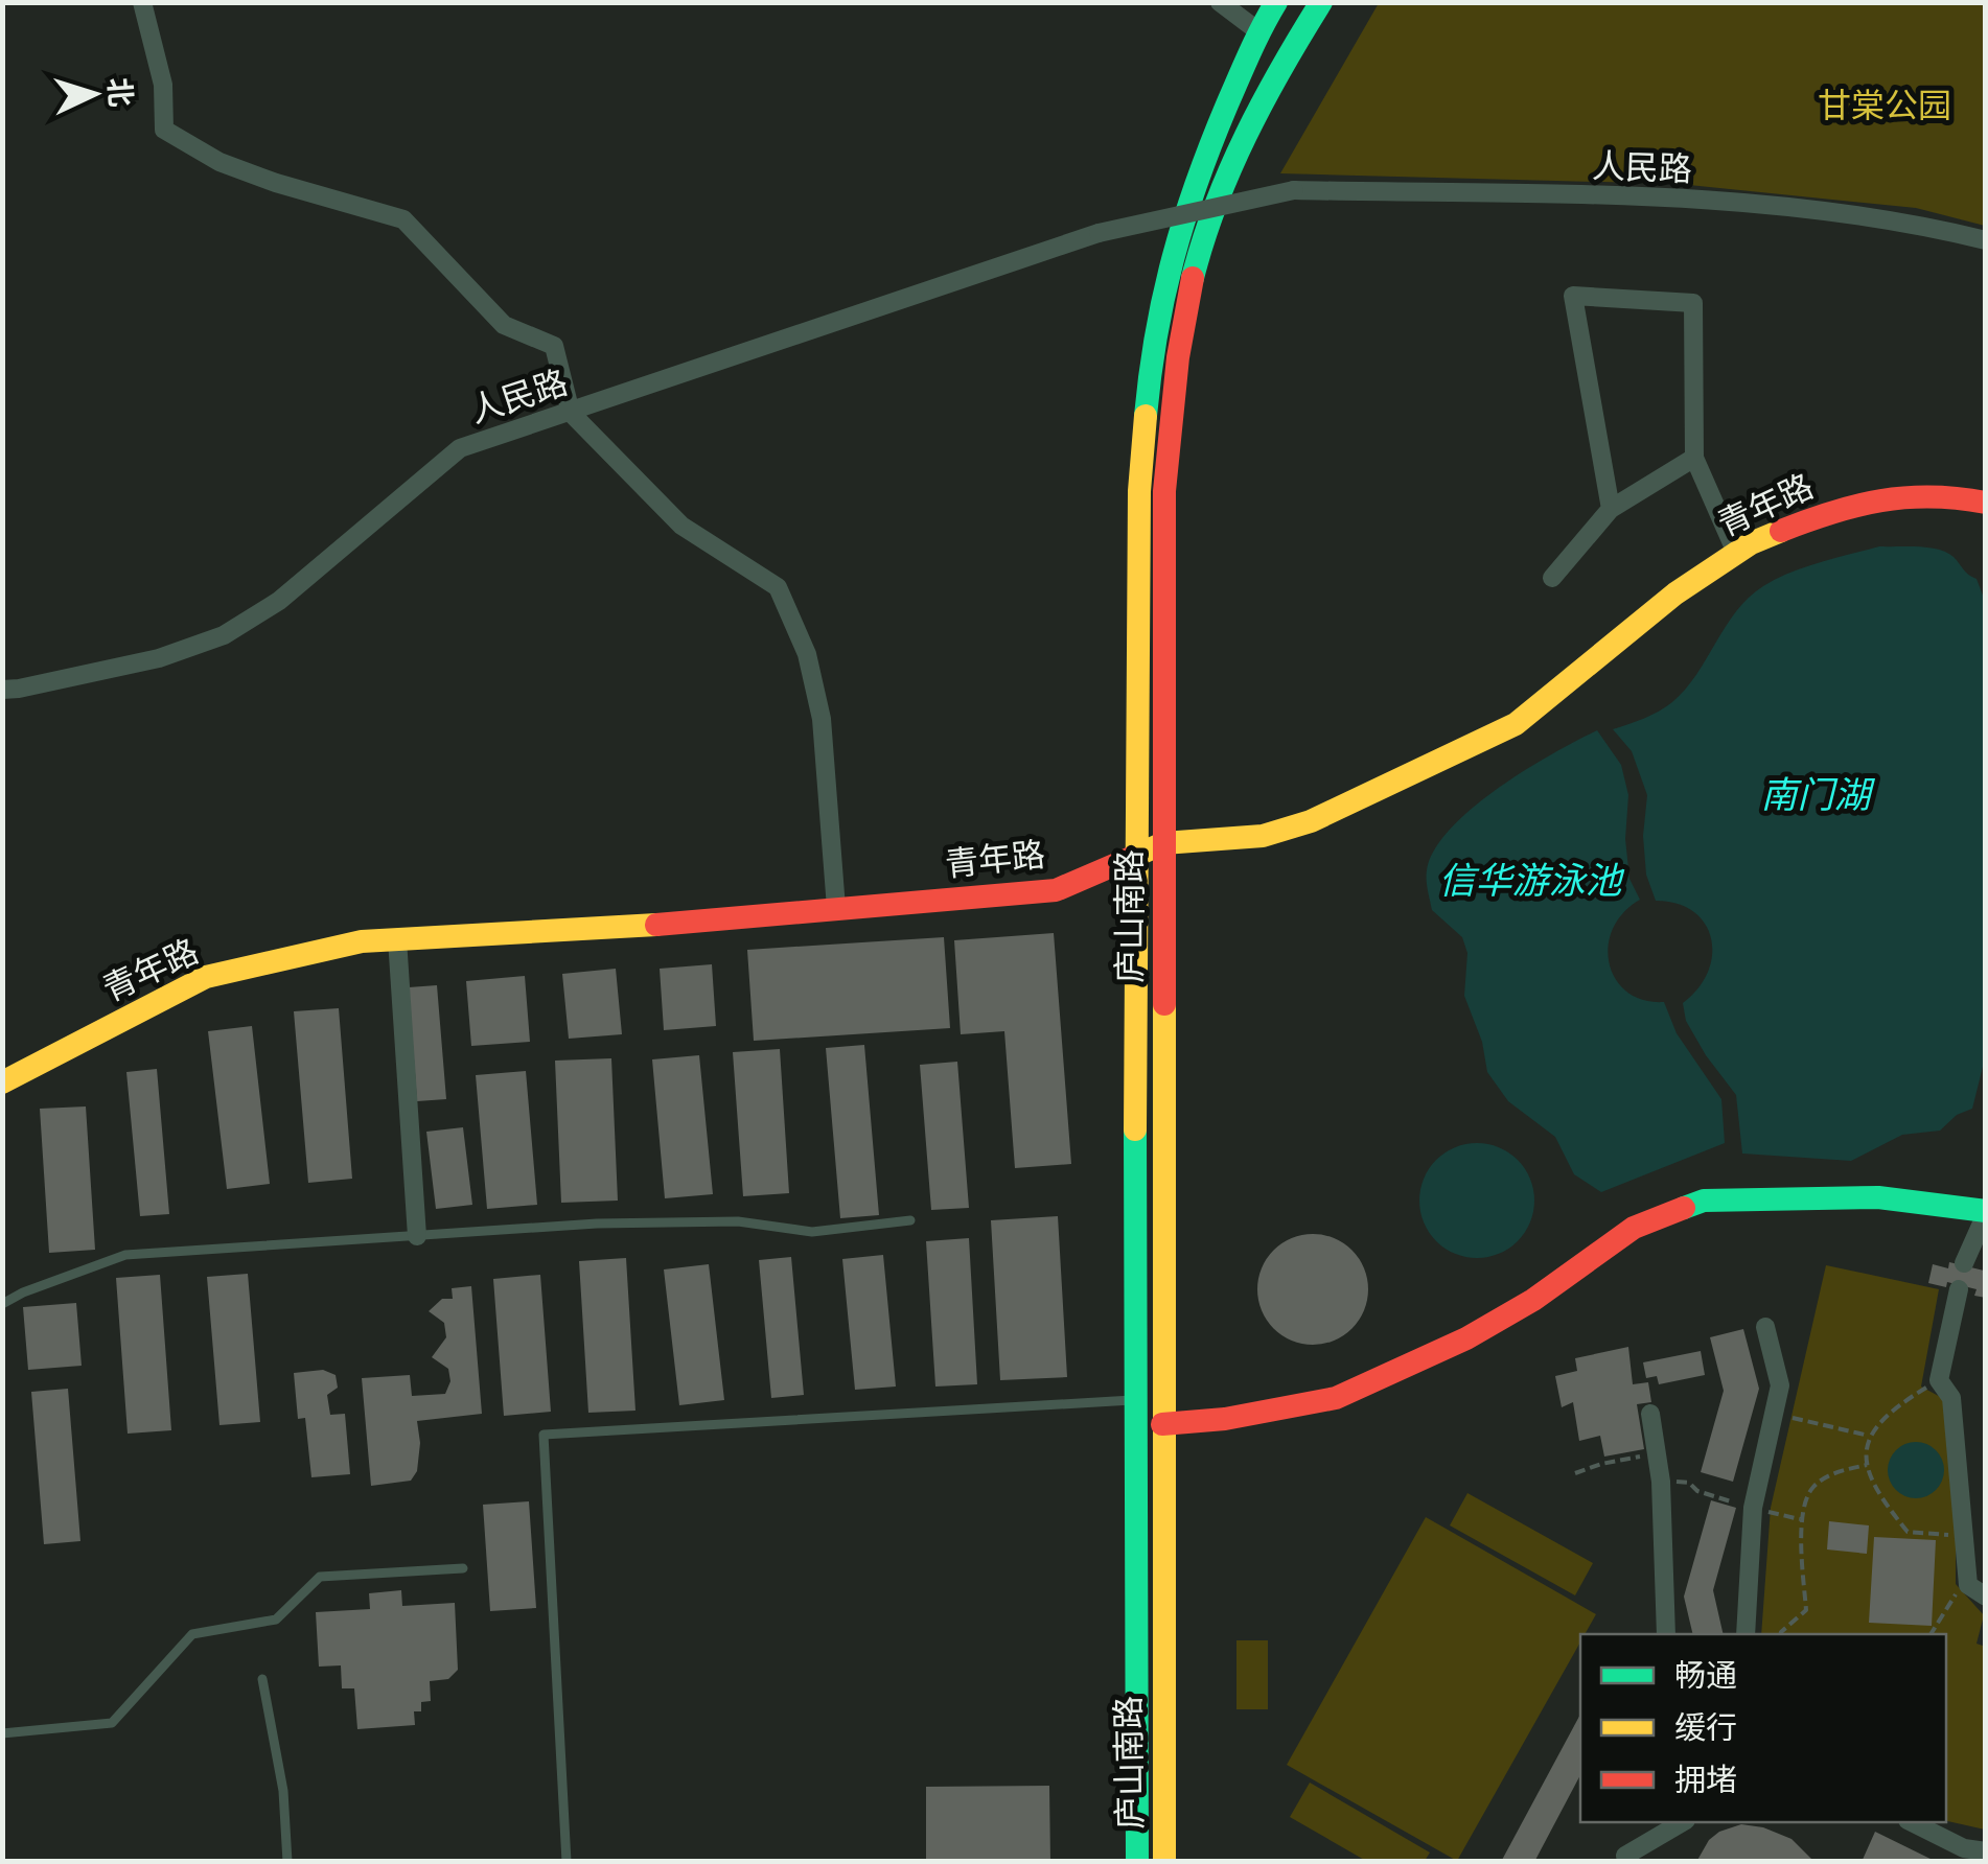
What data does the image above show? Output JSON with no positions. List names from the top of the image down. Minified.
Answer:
{"streets":{"main road":["青年路","庐山南路"],"street":["人民路"]},"crossings":[["青年路","庐山南路"]],"water":["南门湖","信华游泳池"],"parks":["甘棠公园"],"legend":["畅通","缓行","拥堵"],"north":"right"}
